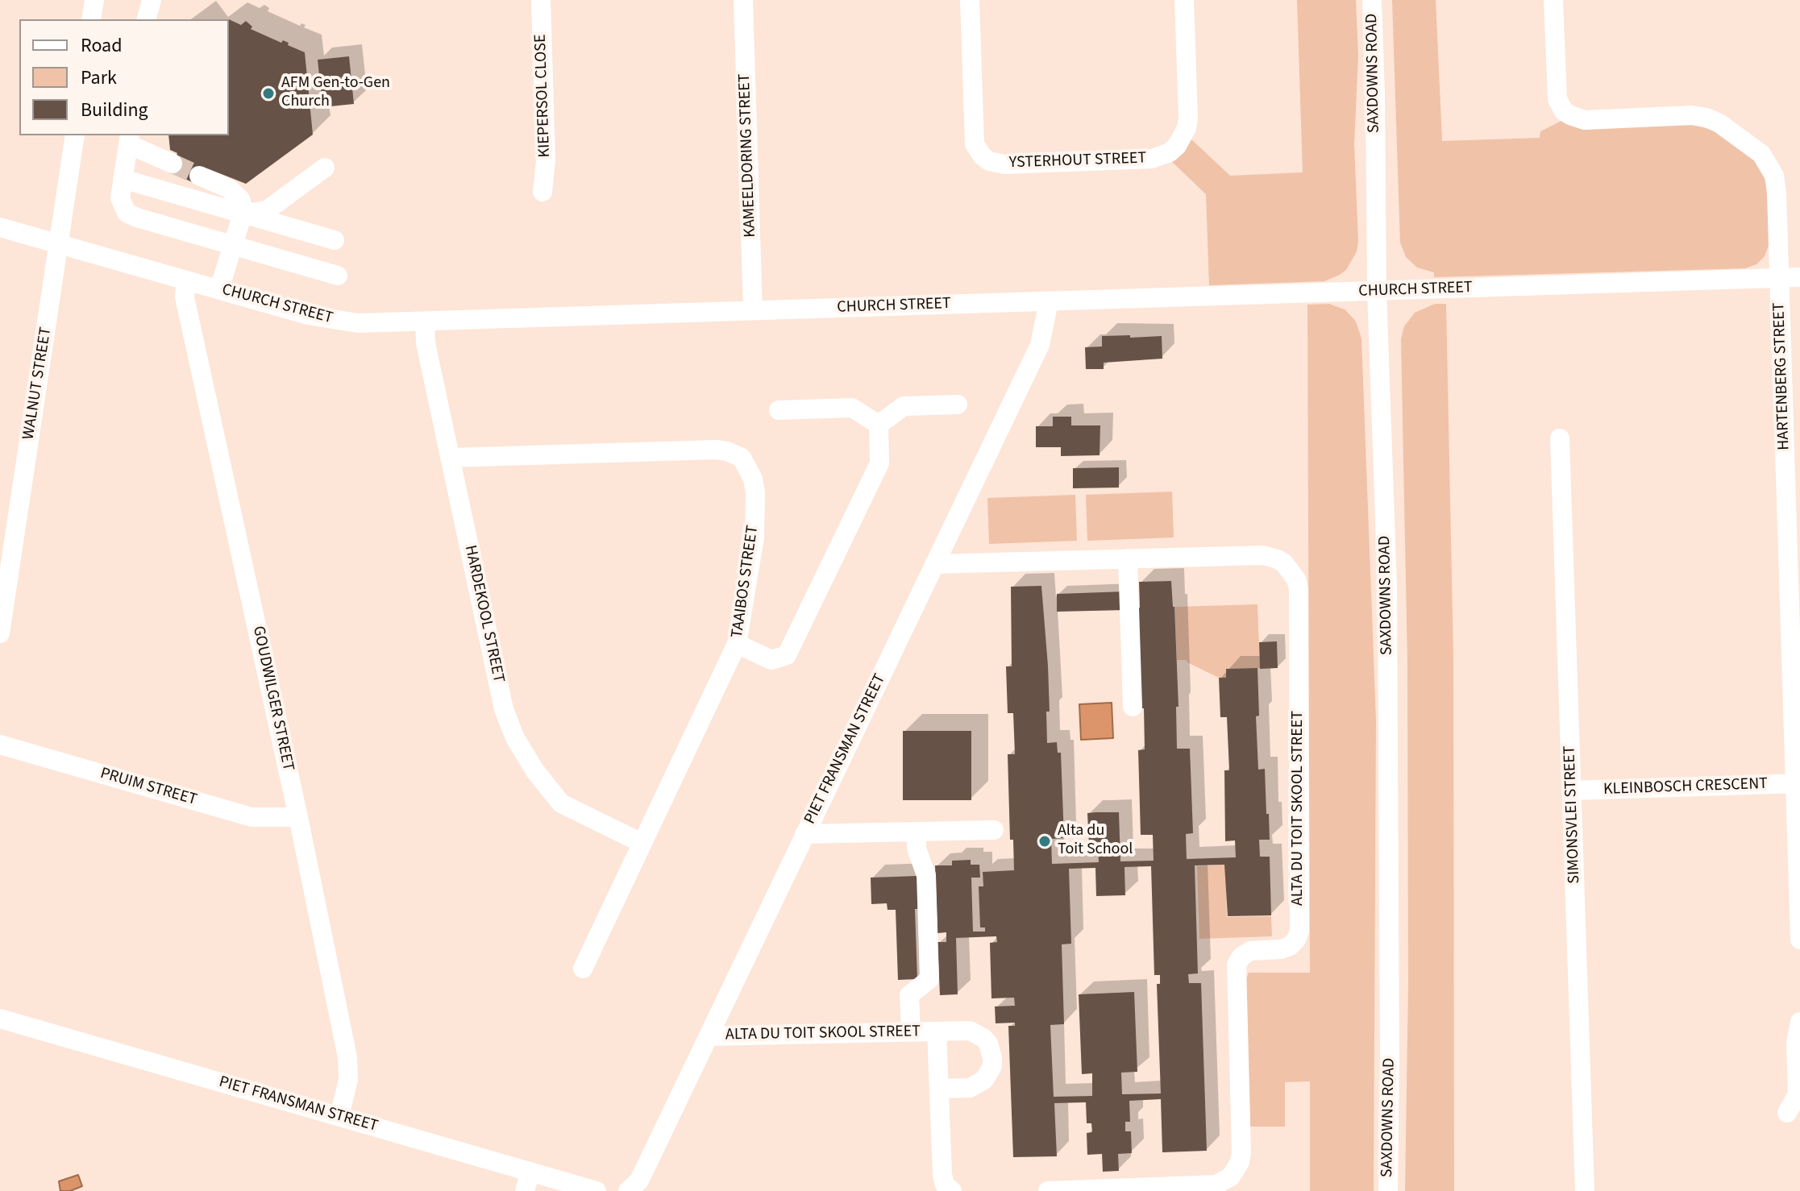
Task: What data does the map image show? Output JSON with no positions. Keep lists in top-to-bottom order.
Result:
{
  "streets": {
    "street": [
      "SAXDOWNS ROAD",
      "KIEPERSOL CLOSE",
      "KAMEELDORING STREET",
      "YSTERHOUT STREET",
      "CHURCH STREET",
      "HARTENBERG STREET",
      "WALNUT STREET",
      "TAAIBOS STREET",
      "HARDEKOOL STREET",
      "GOUDWILGER STREET",
      "PIET FRANSMAN STREET",
      "PRUIM STREET",
      "KLEINBOSCH CRESCENT",
      "ALTA DU TOIT SKOOL STREET",
      "SIMONSVLEI STREET"
    ]
  },
  "crossings": [
    ["SAXDOWNS ROAD", "CHURCH STREET"],
    ["KAMEELDORING STREET", "CHURCH STREET"],
    ["CHURCH STREET", "HARTENBERG STREET"],
    ["CHURCH STREET", "WALNUT STREET"],
    ["CHURCH STREET", "HARDEKOOL STREET"],
    ["CHURCH STREET", "GOUDWILGER STREET"],
    ["CHURCH STREET", "PIET FRANSMAN STREET"],
    ["HARTENBERG STREET", "KLEINBOSCH CRESCENT"],
    ["TAAIBOS STREET", "HARDEKOOL STREET"],
    ["GOUDWILGER STREET", "PIET FRANSMAN STREET"],
    ["GOUDWILGER STREET", "PRUIM STREET"],
    ["PIET FRANSMAN STREET", "ALTA DU TOIT SKOOL STREET"],
    ["KLEINBOSCH CRESCENT", "SIMONSVLEI STREET"]
  ],
  "places": ["AFM Gen-to-Gen Church", "Alta du Toit School"],
  "legend": ["Road", "Park", "Building"]
}
